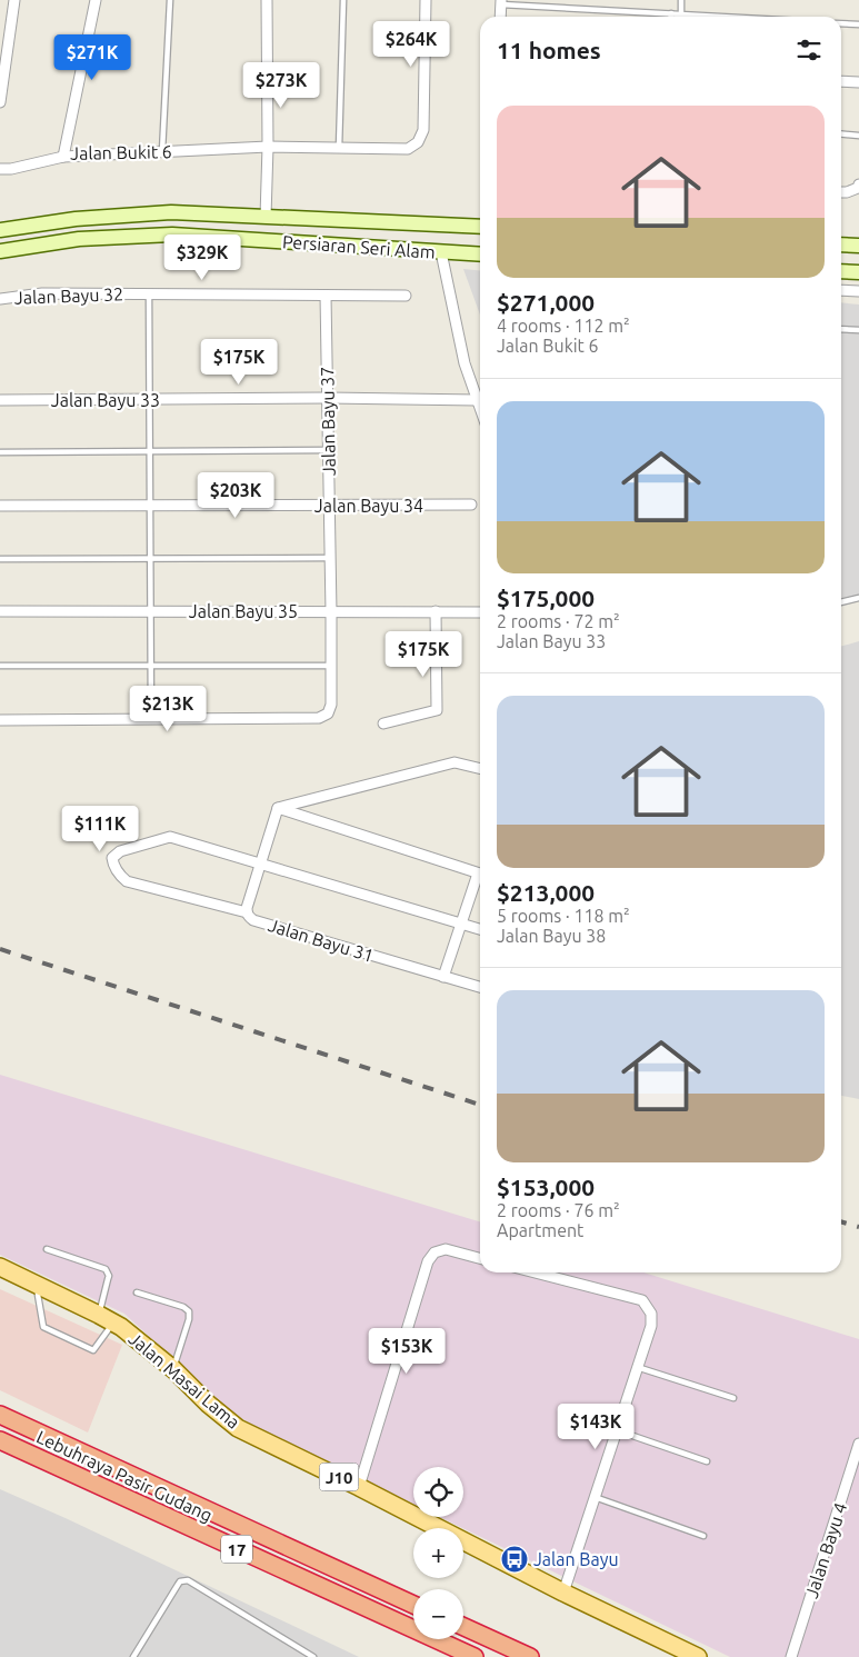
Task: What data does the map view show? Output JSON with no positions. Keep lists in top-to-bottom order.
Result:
{
  "streets": {
    "highway": ["Lebuhraya Pasir Gudang", "17"],
    "main road": ["Persiaran Seri Alam", "Jalan Masai Lama", "J10"],
    "street": [
      "Jalan Bukit 6",
      "Jalan Bayu 32",
      "Jalan Bayu 33",
      "Jalan Bayu 37",
      "Jalan Bayu 34",
      "Jalan Bayu 35",
      "Jalan Bayu 31",
      "Jalan Bayu 4"
    ]
  },
  "crossings": [
    ["Jalan Bayu 32", "Jalan Bayu 37"],
    ["Jalan Bayu 33", "Jalan Bayu 37"],
    ["Jalan Bayu 37", "Jalan Bayu 34"],
    ["Jalan Bayu 37", "Jalan Bayu 35"]
  ],
  "places": {
    "bus stop": ["Jalan Bayu"]
  },
  "page": {
    "heading": "11 homes",
    "price": [
      "$264K",
      "$271K",
      "$273K",
      "$329K",
      "$175K",
      "$203K",
      "$175K",
      "$213K",
      "$111K",
      "$153K",
      "$143K"
    ],
    "list": [
      {
        "name": "$271,000",
        "note": "4 rooms · 112 m² · Jalan Bukit 6"
      },
      {
        "name": "$175,000",
        "note": "2 rooms · 72 m² · Jalan Bayu 33"
      },
      {
        "name": "$213,000",
        "note": "5 rooms · 118 m² · Jalan Bayu 38"
      },
      {
        "name": "$153,000",
        "note": "2 rooms · 76 m² · Apartment"
      }
    ],
    "map_buttons": ["+", "−"]
  }
}
